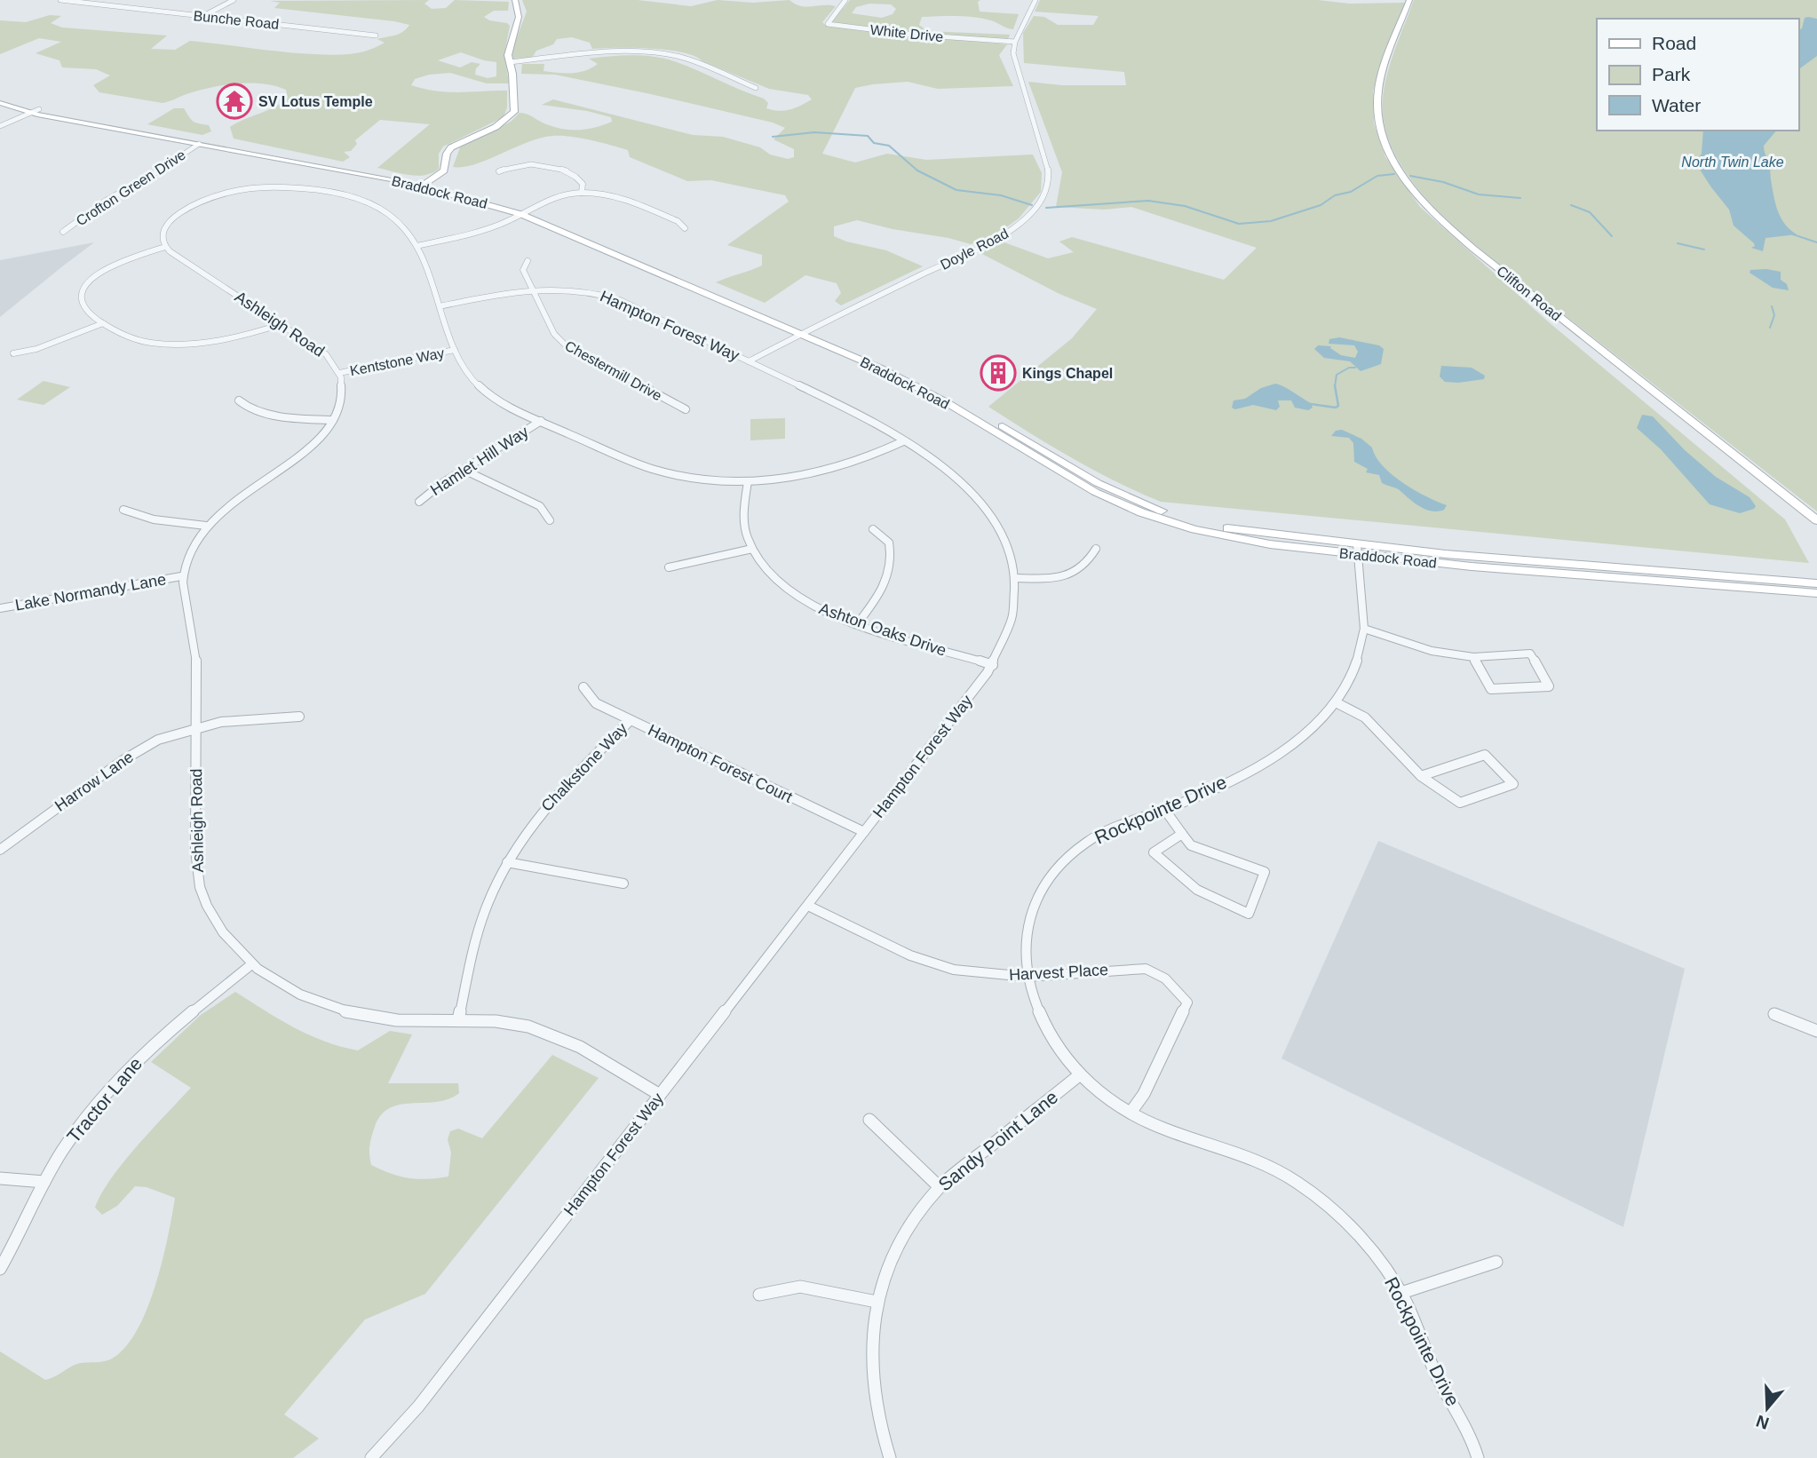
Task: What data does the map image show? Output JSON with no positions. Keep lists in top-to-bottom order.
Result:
{
  "streets": {
    "main road": ["Braddock Road", "Clifton Road"],
    "street": [
      "Bunche Road",
      "White Drive",
      "Crofton Green Drive",
      "Doyle Road",
      "Ashleigh Road",
      "Hampton Forest Way",
      "Kentstone Way",
      "Chestermill Drive",
      "Hamlet Hill Way",
      "Lake Normandy Lane",
      "Ashton Oaks Drive",
      "Hampton Forest Court",
      "Chalkstone Way",
      "Harrow Lane",
      "Rockpointe Drive",
      "Harvest Place",
      "Tractor Lane",
      "Sandy Point Lane"
    ]
  },
  "crossings": [
    ["White Drive", "Doyle Road"],
    ["Crofton Green Drive", "Braddock Road"],
    ["Braddock Road", "Doyle Road"],
    ["Braddock Road", "Rockpointe Drive"],
    ["Doyle Road", "Hampton Forest Way"],
    ["Ashleigh Road", "Hampton Forest Way"],
    ["Ashleigh Road", "Kentstone Way"],
    ["Ashleigh Road", "Lake Normandy Lane"],
    ["Ashleigh Road", "Chalkstone Way"],
    ["Ashleigh Road", "Harrow Lane"],
    ["Ashleigh Road", "Tractor Lane"],
    ["Hampton Forest Way", "Chestermill Drive"],
    ["Hampton Forest Way", "Ashton Oaks Drive"],
    ["Hampton Forest Way", "Hampton Forest Court"],
    ["Hampton Forest Way", "Harvest Place"],
    ["Hampton Forest Court", "Chalkstone Way"],
    ["Rockpointe Drive", "Harvest Place"],
    ["Rockpointe Drive", "Sandy Point Lane"]
  ],
  "water": ["North Twin Lake"],
  "places": {
    "temple": ["SV Lotus Temple"],
    "building": ["Kings Chapel"]
  },
  "legend": ["Road", "Park", "Water"],
  "north": "bottom"
}
